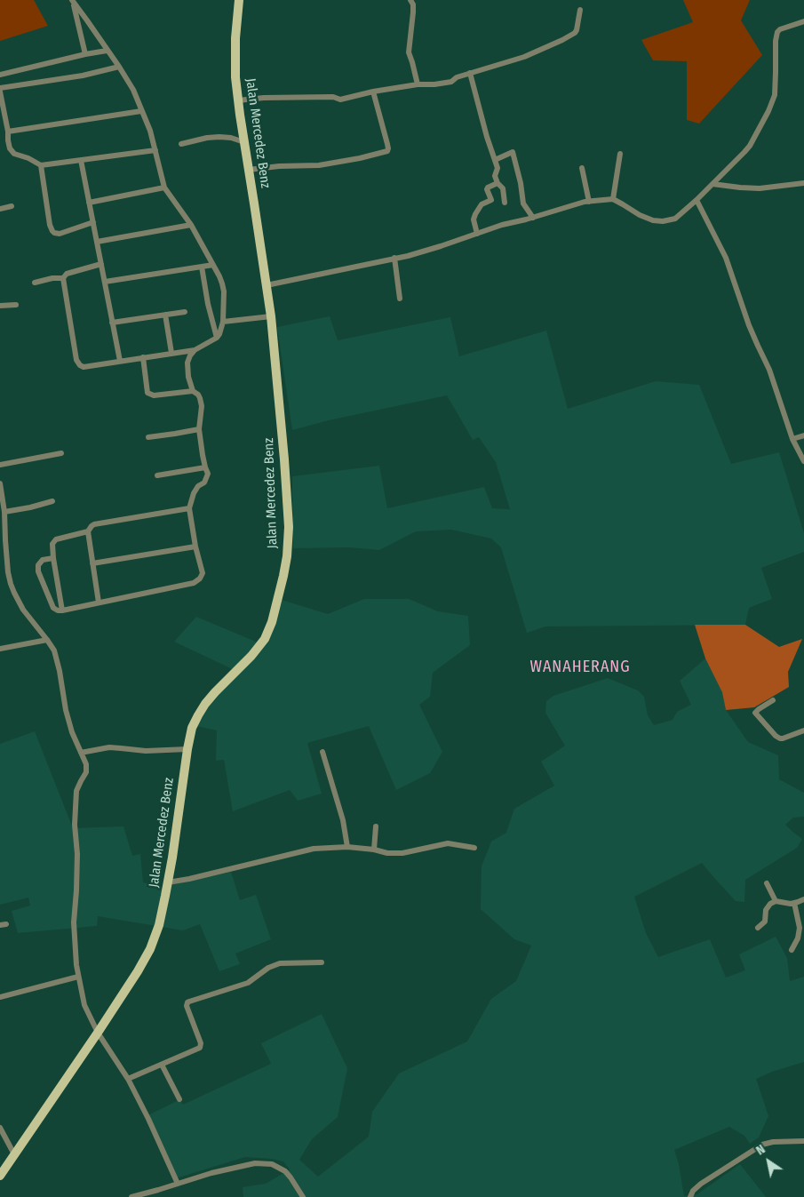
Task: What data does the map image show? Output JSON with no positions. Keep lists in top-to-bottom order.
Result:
{
  "streets": {
    "main road": ["Jalan Mercedez Benz"]
  },
  "districts": ["WANAHERANG"],
  "north": "top left"
}
